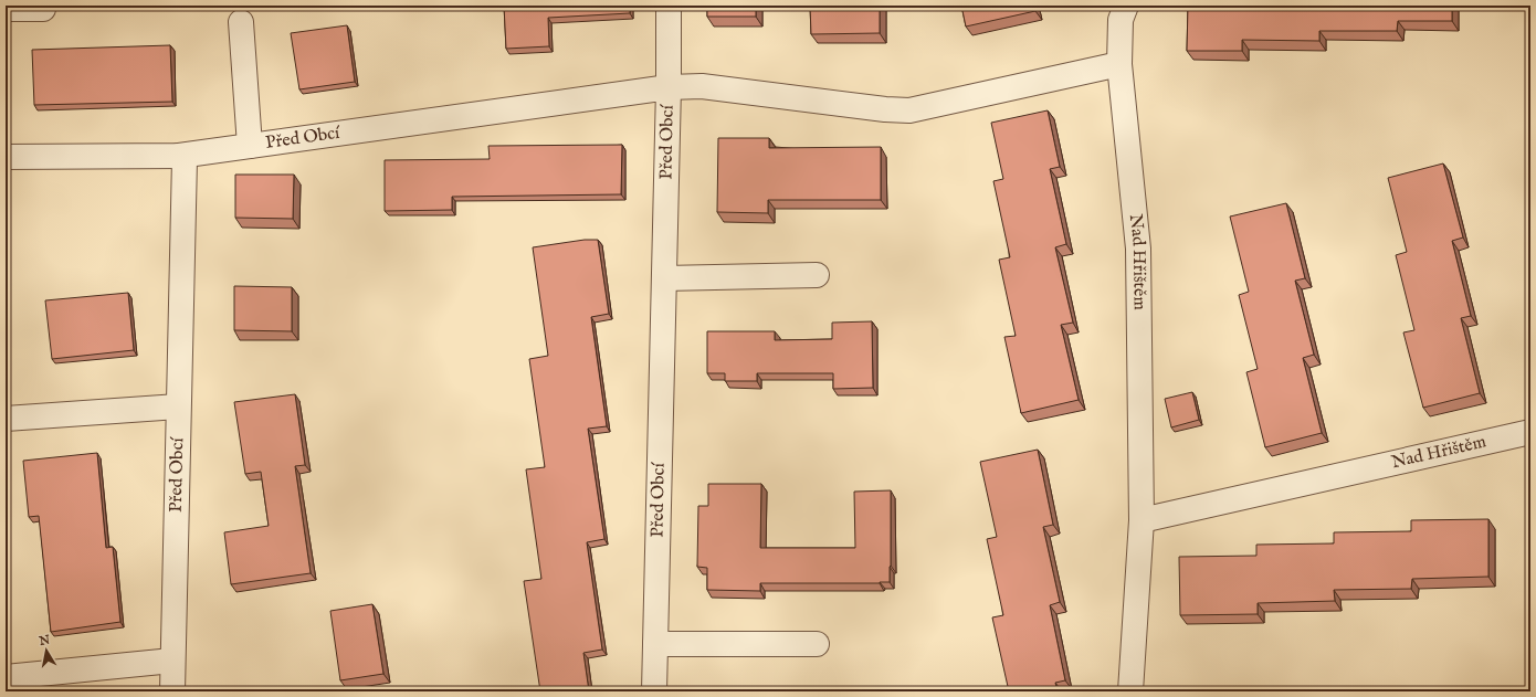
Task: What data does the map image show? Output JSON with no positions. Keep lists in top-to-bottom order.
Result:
{
  "streets": {
    "street": ["Před Obcí", "Nad Hřištěm"]
  },
  "north": "top"
}
